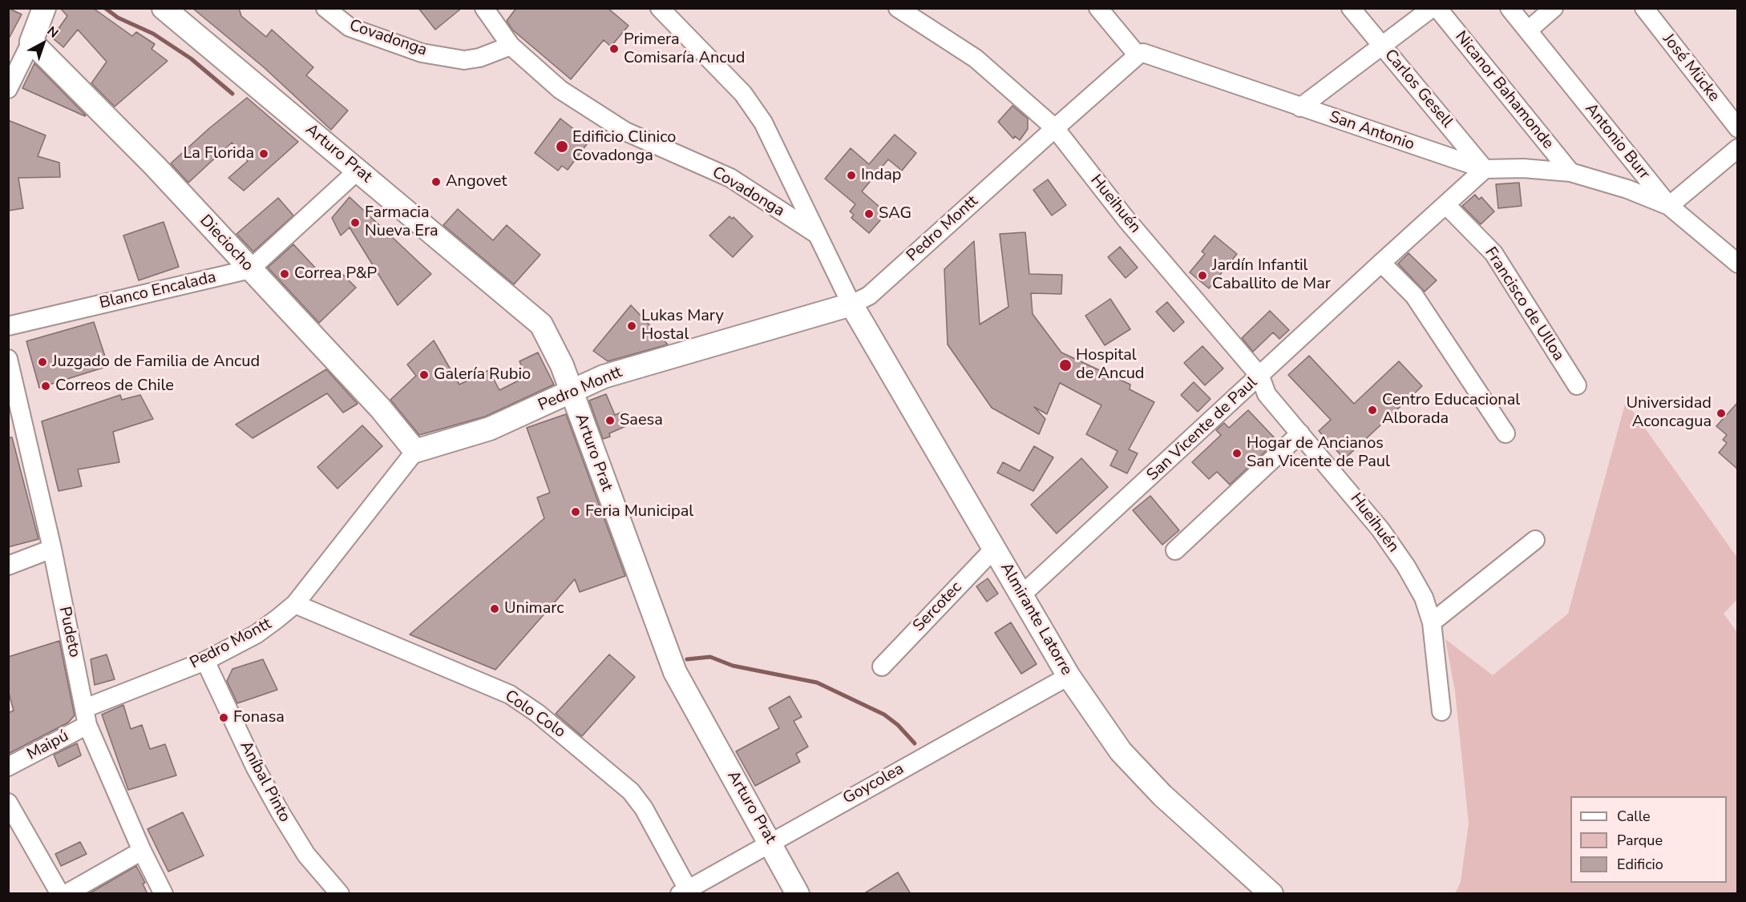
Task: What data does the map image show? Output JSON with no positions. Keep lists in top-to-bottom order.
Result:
{
  "streets": {
    "main road": [
      "Arturo Prat",
      "Pedro Montt",
      "Dieciocho",
      "Almirante Latorre"
    ],
    "street": [
      "Covadonga",
      "José Mücke",
      "Carlos Gesell",
      "Nicanor Bahamonde",
      "San Antonio",
      "Antonio Burr",
      "Hueihuén",
      "Blanco Encalada",
      "Francisco de Ulloa",
      "San Vicente de Paul",
      "Sercotec",
      "Pudeto",
      "Colo Colo",
      "Maipú",
      "Aníbal Pinto",
      "Goycolea"
    ]
  },
  "crossings": [
    ["Carlos Gesell", "San Antonio"],
    ["Carlos Gesell", "San Vicente de Paul"],
    ["Nicanor Bahamonde", "San Antonio"],
    ["San Antonio", "Antonio Burr"],
    ["San Antonio", "Pedro Montt"],
    ["San Antonio", "San Vicente de Paul"],
    ["Arturo Prat", "Pedro Montt"],
    ["Arturo Prat", "Blanco Encalada"],
    ["Arturo Prat", "Goycolea"],
    ["Hueihuén", "Pedro Montt"],
    ["Hueihuén", "San Vicente de Paul"],
    ["Pedro Montt", "Dieciocho"],
    ["Pedro Montt", "Almirante Latorre"],
    ["Pedro Montt", "Pudeto"],
    ["Pedro Montt", "Colo Colo"],
    ["Pedro Montt", "Maipú"],
    ["Pedro Montt", "Aníbal Pinto"],
    ["Dieciocho", "Blanco Encalada"],
    ["Francisco de Ulloa", "San Vicente de Paul"],
    ["San Vicente de Paul", "Almirante Latorre"],
    ["Sercotec", "Almirante Latorre"],
    ["Almirante Latorre", "Goycolea"],
    ["Pudeto", "Maipú"],
    ["Colo Colo", "Goycolea"]
  ],
  "places": [
    "Primera Comisaría Ancud",
    "Edificio Clinico Covadonga",
    "La Florida",
    "Indap",
    "Angovet",
    "SAG",
    "Farmacia Nueva Era",
    "Correa P&P",
    "Jardín Infantil Caballito de Mar",
    "Lukas Mary Hostal",
    "Juzgado de Familia de Ancud",
    "Hospital de Ancud",
    "Galería Rubio",
    "Correos de Chile",
    "Centro Educacional Alborada",
    "Universidad Aconcagua",
    "Saesa",
    "Hogar de Ancianos San Vicente de Paul",
    "Feria Municipal",
    "Unimarc",
    "Fonasa"
  ],
  "legend": ["Calle", "Parque", "Edificio"],
  "north": "top right"
}
